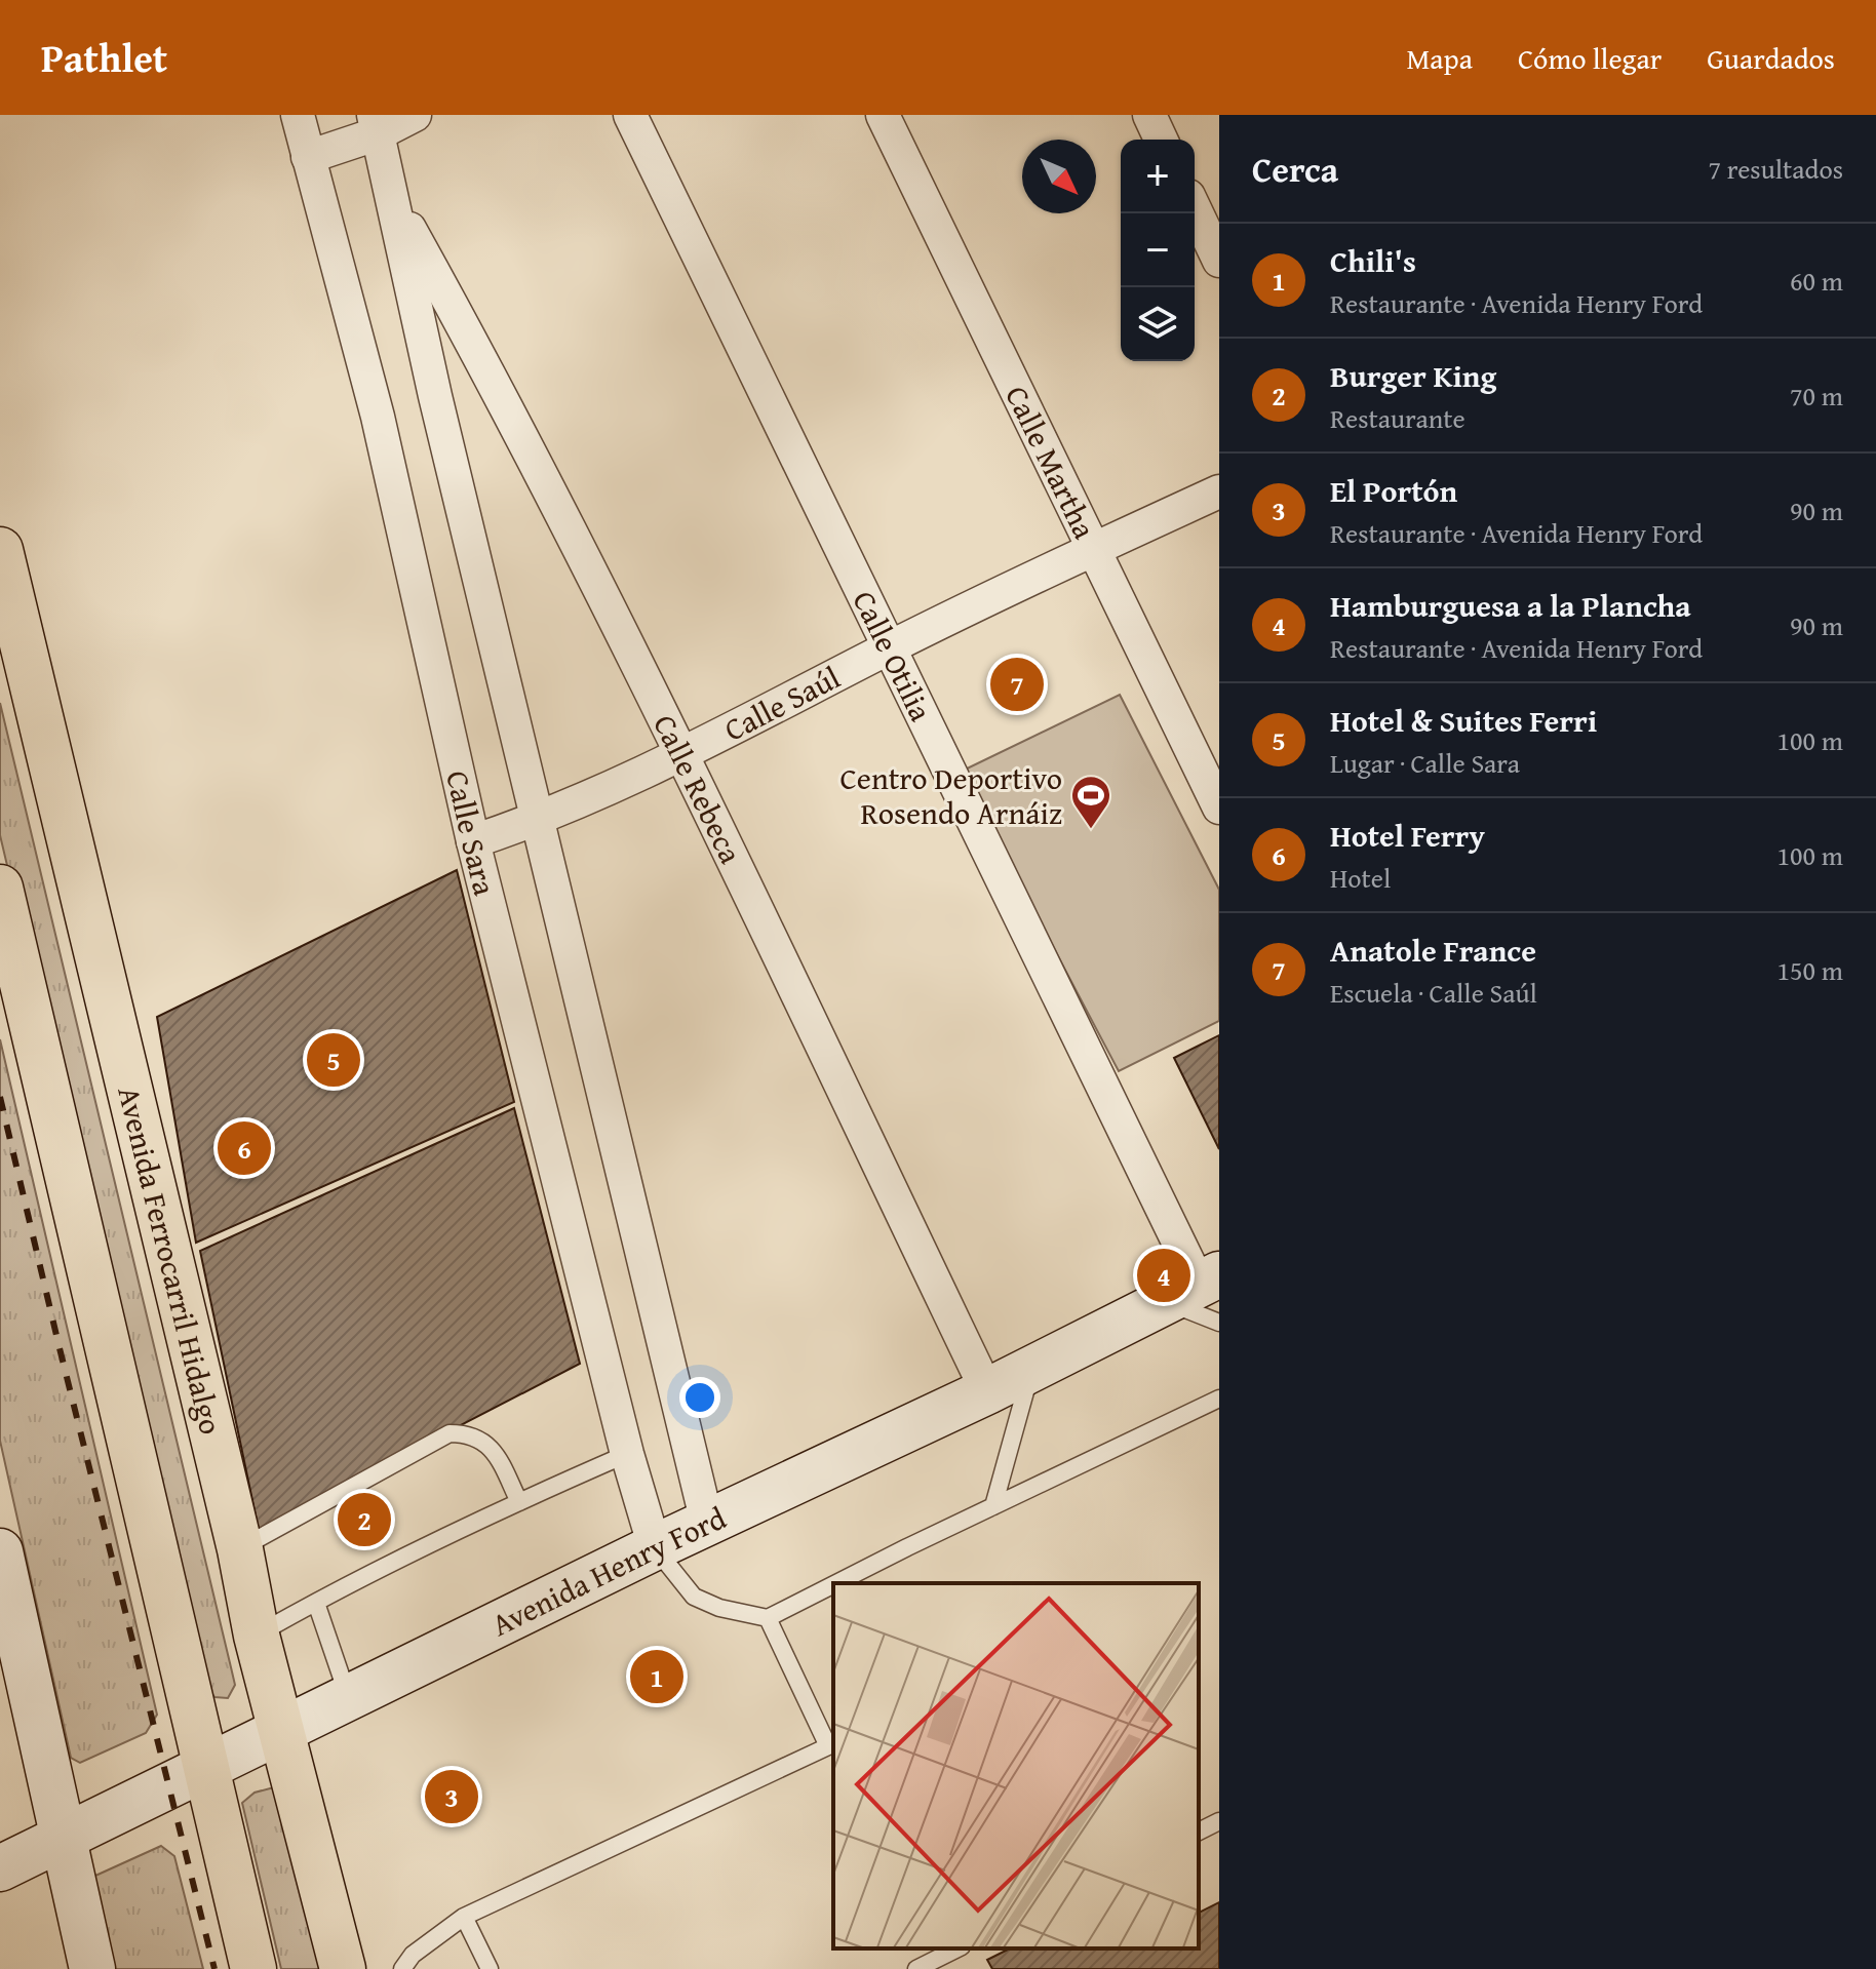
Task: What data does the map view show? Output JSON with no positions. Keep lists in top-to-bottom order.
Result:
{
  "streets": {
    "main road": ["Avenida Ferrocarril Hidalgo"],
    "street": [
      "Calle Martha",
      "Calle Otilia",
      "Calle Saúl",
      "Calle Rebeca",
      "Calle Sara",
      "Avenida Henry Ford"
    ]
  },
  "crossings": [
    ["Calle Martha", "Calle Saúl"],
    ["Calle Otilia", "Calle Saúl"],
    ["Calle Otilia", "Avenida Henry Ford"],
    ["Calle Saúl", "Calle Rebeca"],
    ["Calle Saúl", "Calle Sara"],
    ["Calle Rebeca", "Calle Sara"],
    ["Calle Rebeca", "Avenida Henry Ford"],
    ["Calle Sara", "Avenida Henry Ford"],
    ["Avenida Ferrocarril Hidalgo", "Avenida Henry Ford"]
  ],
  "places": {
    "sports": ["Centro Deportivo Rosendo Arnáiz"]
  },
  "north": "bottom right",
  "page": {
    "header": "Pathlet",
    "nav": ["Mapa", "Cómo llegar", "Guardados"],
    "heading": ["Cerca", "7 resultados"],
    "map_buttons": ["+", "−"],
    "list": [
      {
        "mark": "1",
        "name": "Chili's",
        "note": "Restaurante · Avenida Henry Ford",
        "value": "60 m"
      },
      {
        "mark": "2",
        "name": "Burger King",
        "note": "Restaurante",
        "value": "70 m"
      },
      {
        "mark": "3",
        "name": "El Portón",
        "note": "Restaurante · Avenida Henry Ford",
        "value": "90 m"
      },
      {
        "mark": "4",
        "name": "Hamburguesa a la Plancha",
        "note": "Restaurante · Avenida Henry Ford",
        "value": "90 m"
      },
      {
        "mark": "5",
        "name": "Hotel & Suites Ferri",
        "note": "Lugar · Calle Sara",
        "value": "100 m"
      },
      {
        "mark": "6",
        "name": "Hotel Ferry",
        "note": "Hotel",
        "value": "100 m"
      },
      {
        "mark": "7",
        "name": "Anatole France",
        "note": "Escuela · Calle Saúl",
        "value": "150 m"
      }
    ],
    "pins": [
      "7",
      "5",
      "6",
      "4",
      "2",
      "1",
      "3"
    ]
  }
}
